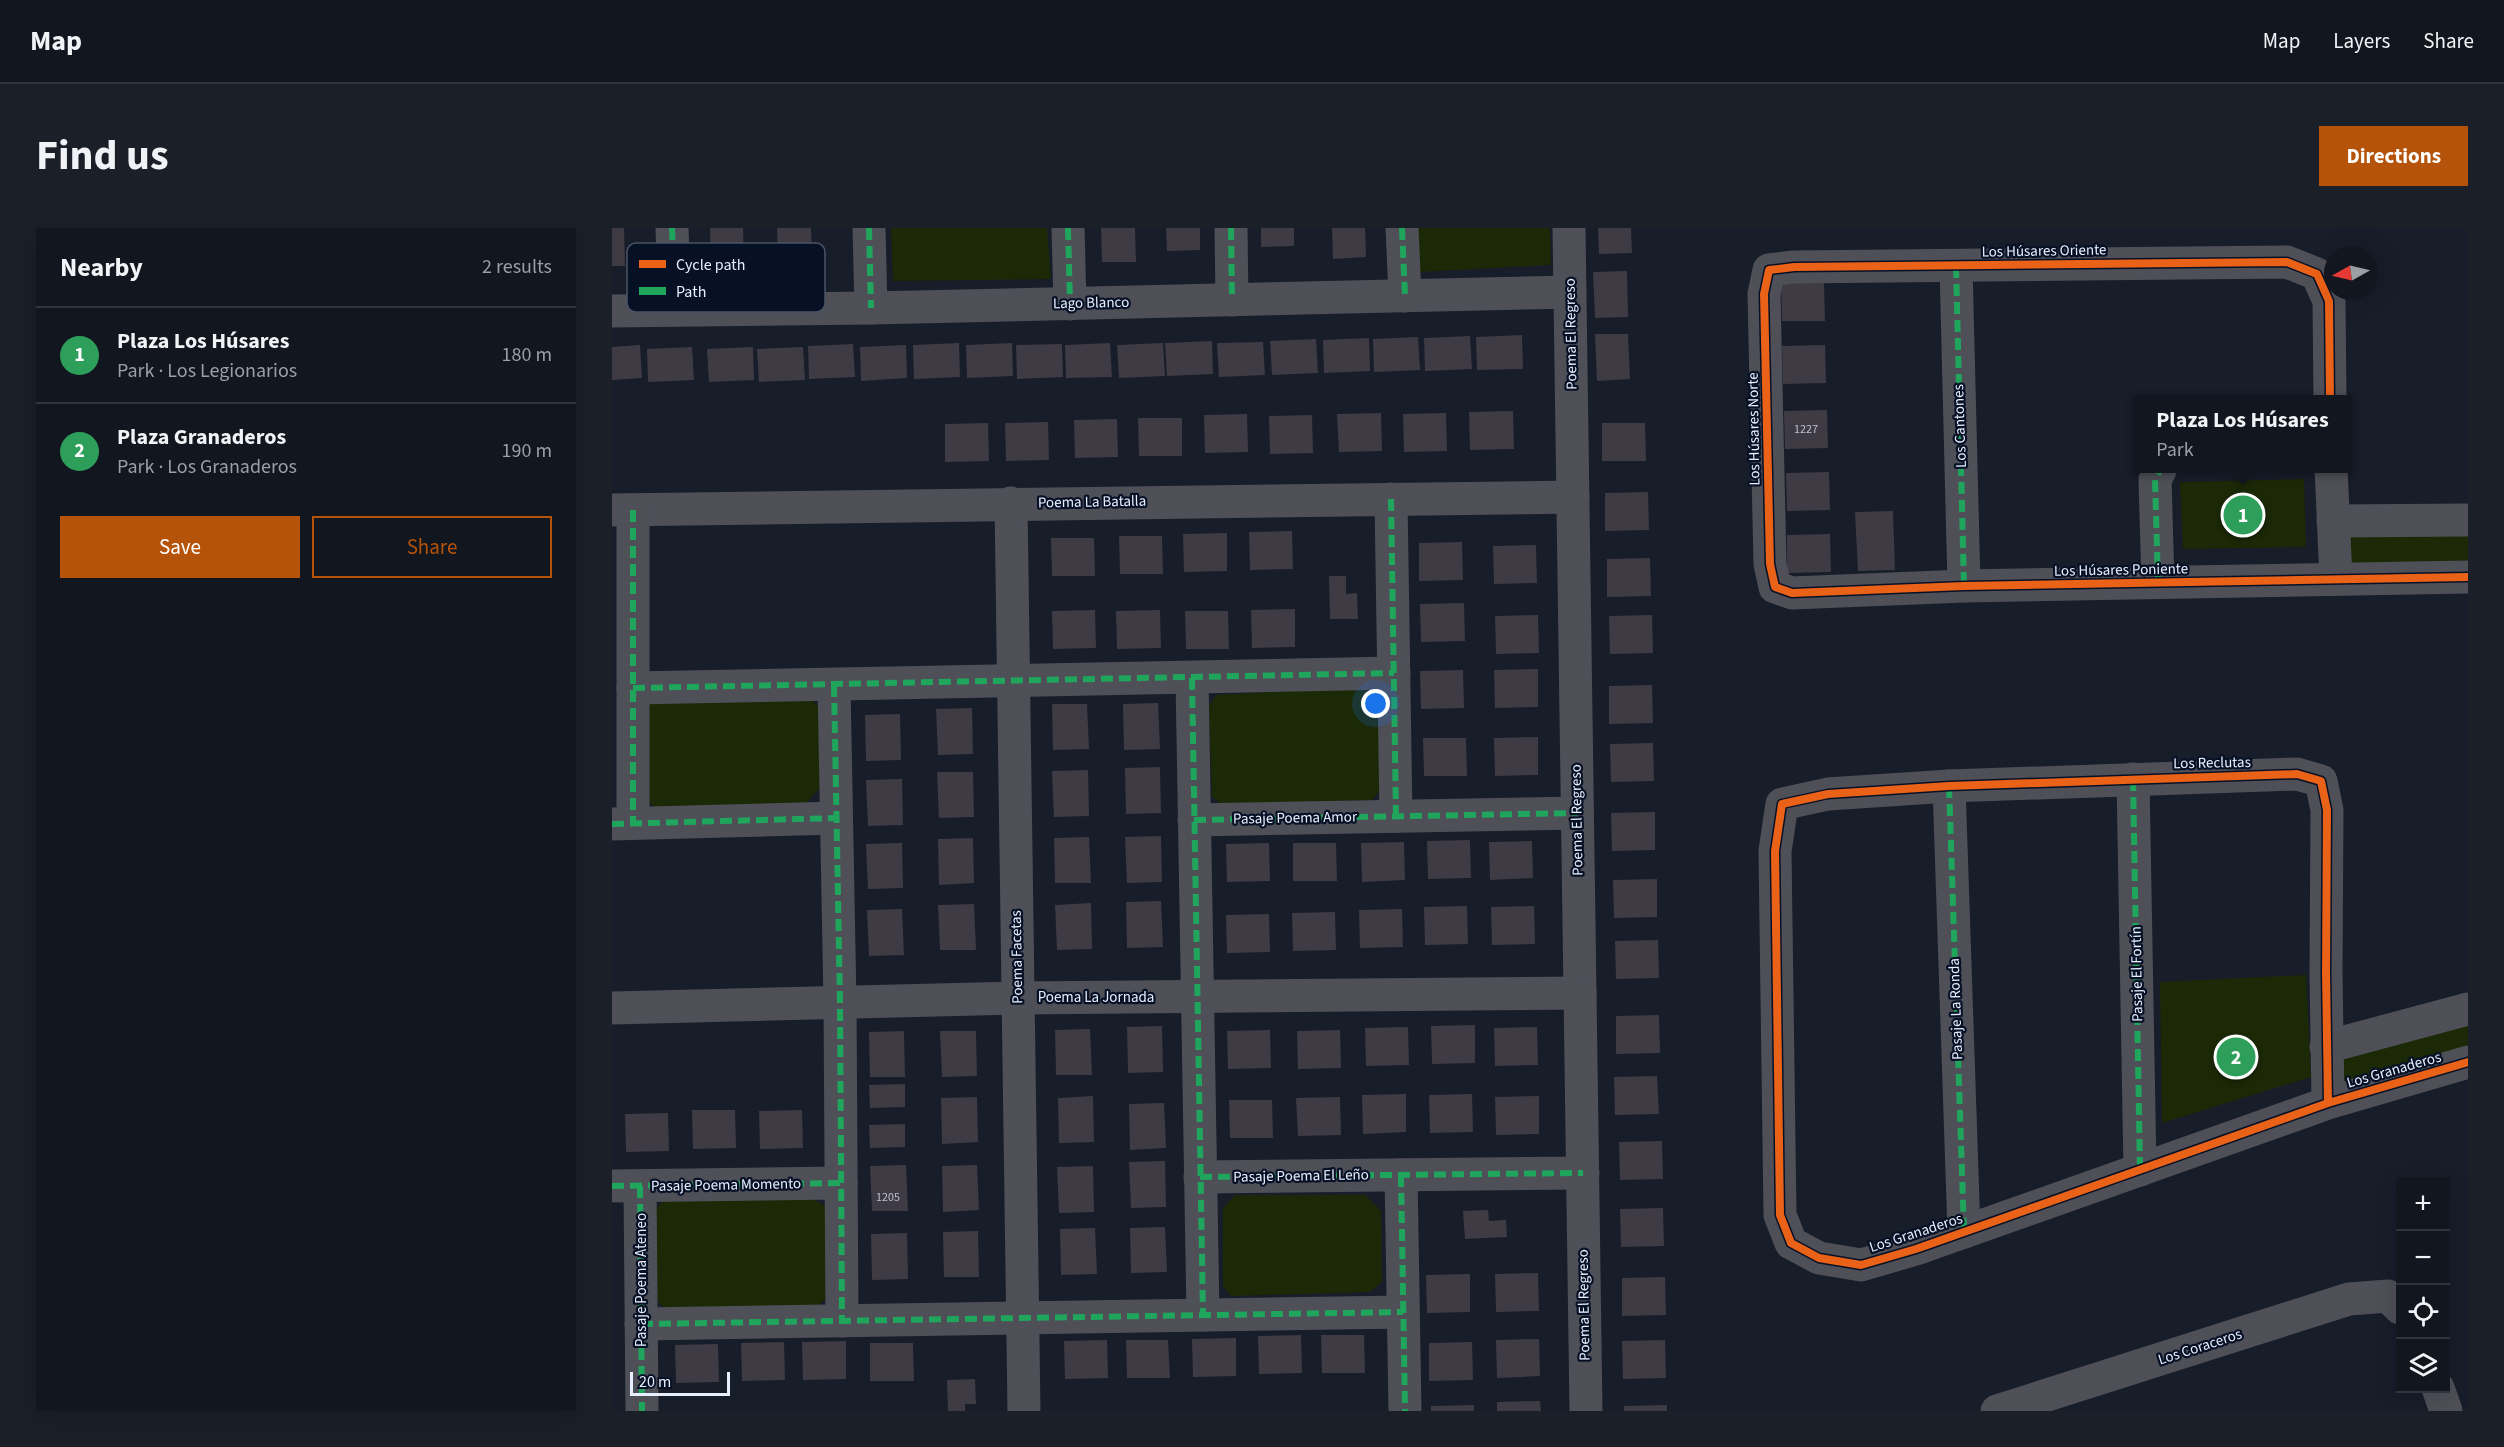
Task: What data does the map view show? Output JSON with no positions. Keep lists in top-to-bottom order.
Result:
{
  "streets": {
    "street": [
      "Los Húsares Oriente",
      "Lago Blanco",
      "Poema El Regreso",
      "Los Cantones",
      "Los Húsares Norte",
      "Poema La Batalla",
      "Los Húsares Poniente",
      "Los Reclutas",
      "Pasaje Poema Amor",
      "Poema Facetas",
      "Pasaje El Fortín",
      "Poema La Jornada",
      "Pasaje La Ronda",
      "Los Granaderos",
      "Pasaje Poema El Leño",
      "Pasaje Poema Momento",
      "Pasaje Poema Ateneo",
      "Los Coraceros"
    ]
  },
  "crossings": [
    ["Los Húsares Oriente", "Los Cantones"],
    ["Los Húsares Oriente", "Los Húsares Norte"],
    ["Lago Blanco", "Poema El Regreso"],
    ["Poema El Regreso", "Poema La Batalla"],
    ["Poema El Regreso", "Pasaje Poema Amor"],
    ["Poema El Regreso", "Poema La Jornada"],
    ["Poema El Regreso", "Pasaje Poema El Leño"],
    ["Los Cantones", "Los Húsares Poniente"],
    ["Los Húsares Norte", "Los Húsares Poniente"],
    ["Poema La Batalla", "Poema Facetas"],
    ["Los Reclutas", "Pasaje El Fortín"],
    ["Los Reclutas", "Pasaje La Ronda"],
    ["Los Reclutas", "Los Granaderos"],
    ["Poema Facetas", "Poema La Jornada"],
    ["Pasaje El Fortín", "Los Granaderos"],
    ["Pasaje La Ronda", "Los Granaderos"],
    ["Pasaje Poema Momento", "Pasaje Poema Ateneo"]
  ],
  "house_numbers": ["1227", "1205"],
  "legend": ["Cycle path", "Path"],
  "scale_bar": "20 m",
  "north": "left",
  "page": {
    "header": "Map",
    "nav": ["Map", "Layers", "Share"],
    "title": "Find us",
    "buttons": [
      "Directions",
      ["Save", "Share"]
    ],
    "heading": ["Nearby", "2 results"],
    "list": [
      {
        "mark": "1",
        "name": "Plaza Los Húsares",
        "note": "Park · Los Legionarios",
        "value": "180 m"
      },
      {
        "mark": "2",
        "name": "Plaza Granaderos",
        "note": "Park · Los Granaderos",
        "value": "190 m"
      }
    ],
    "popup": ["Plaza Los Húsares", "Park"],
    "pins": ["1", "2"],
    "map_buttons": ["+", "−"],
    "scale": "20 m"
  }
}
